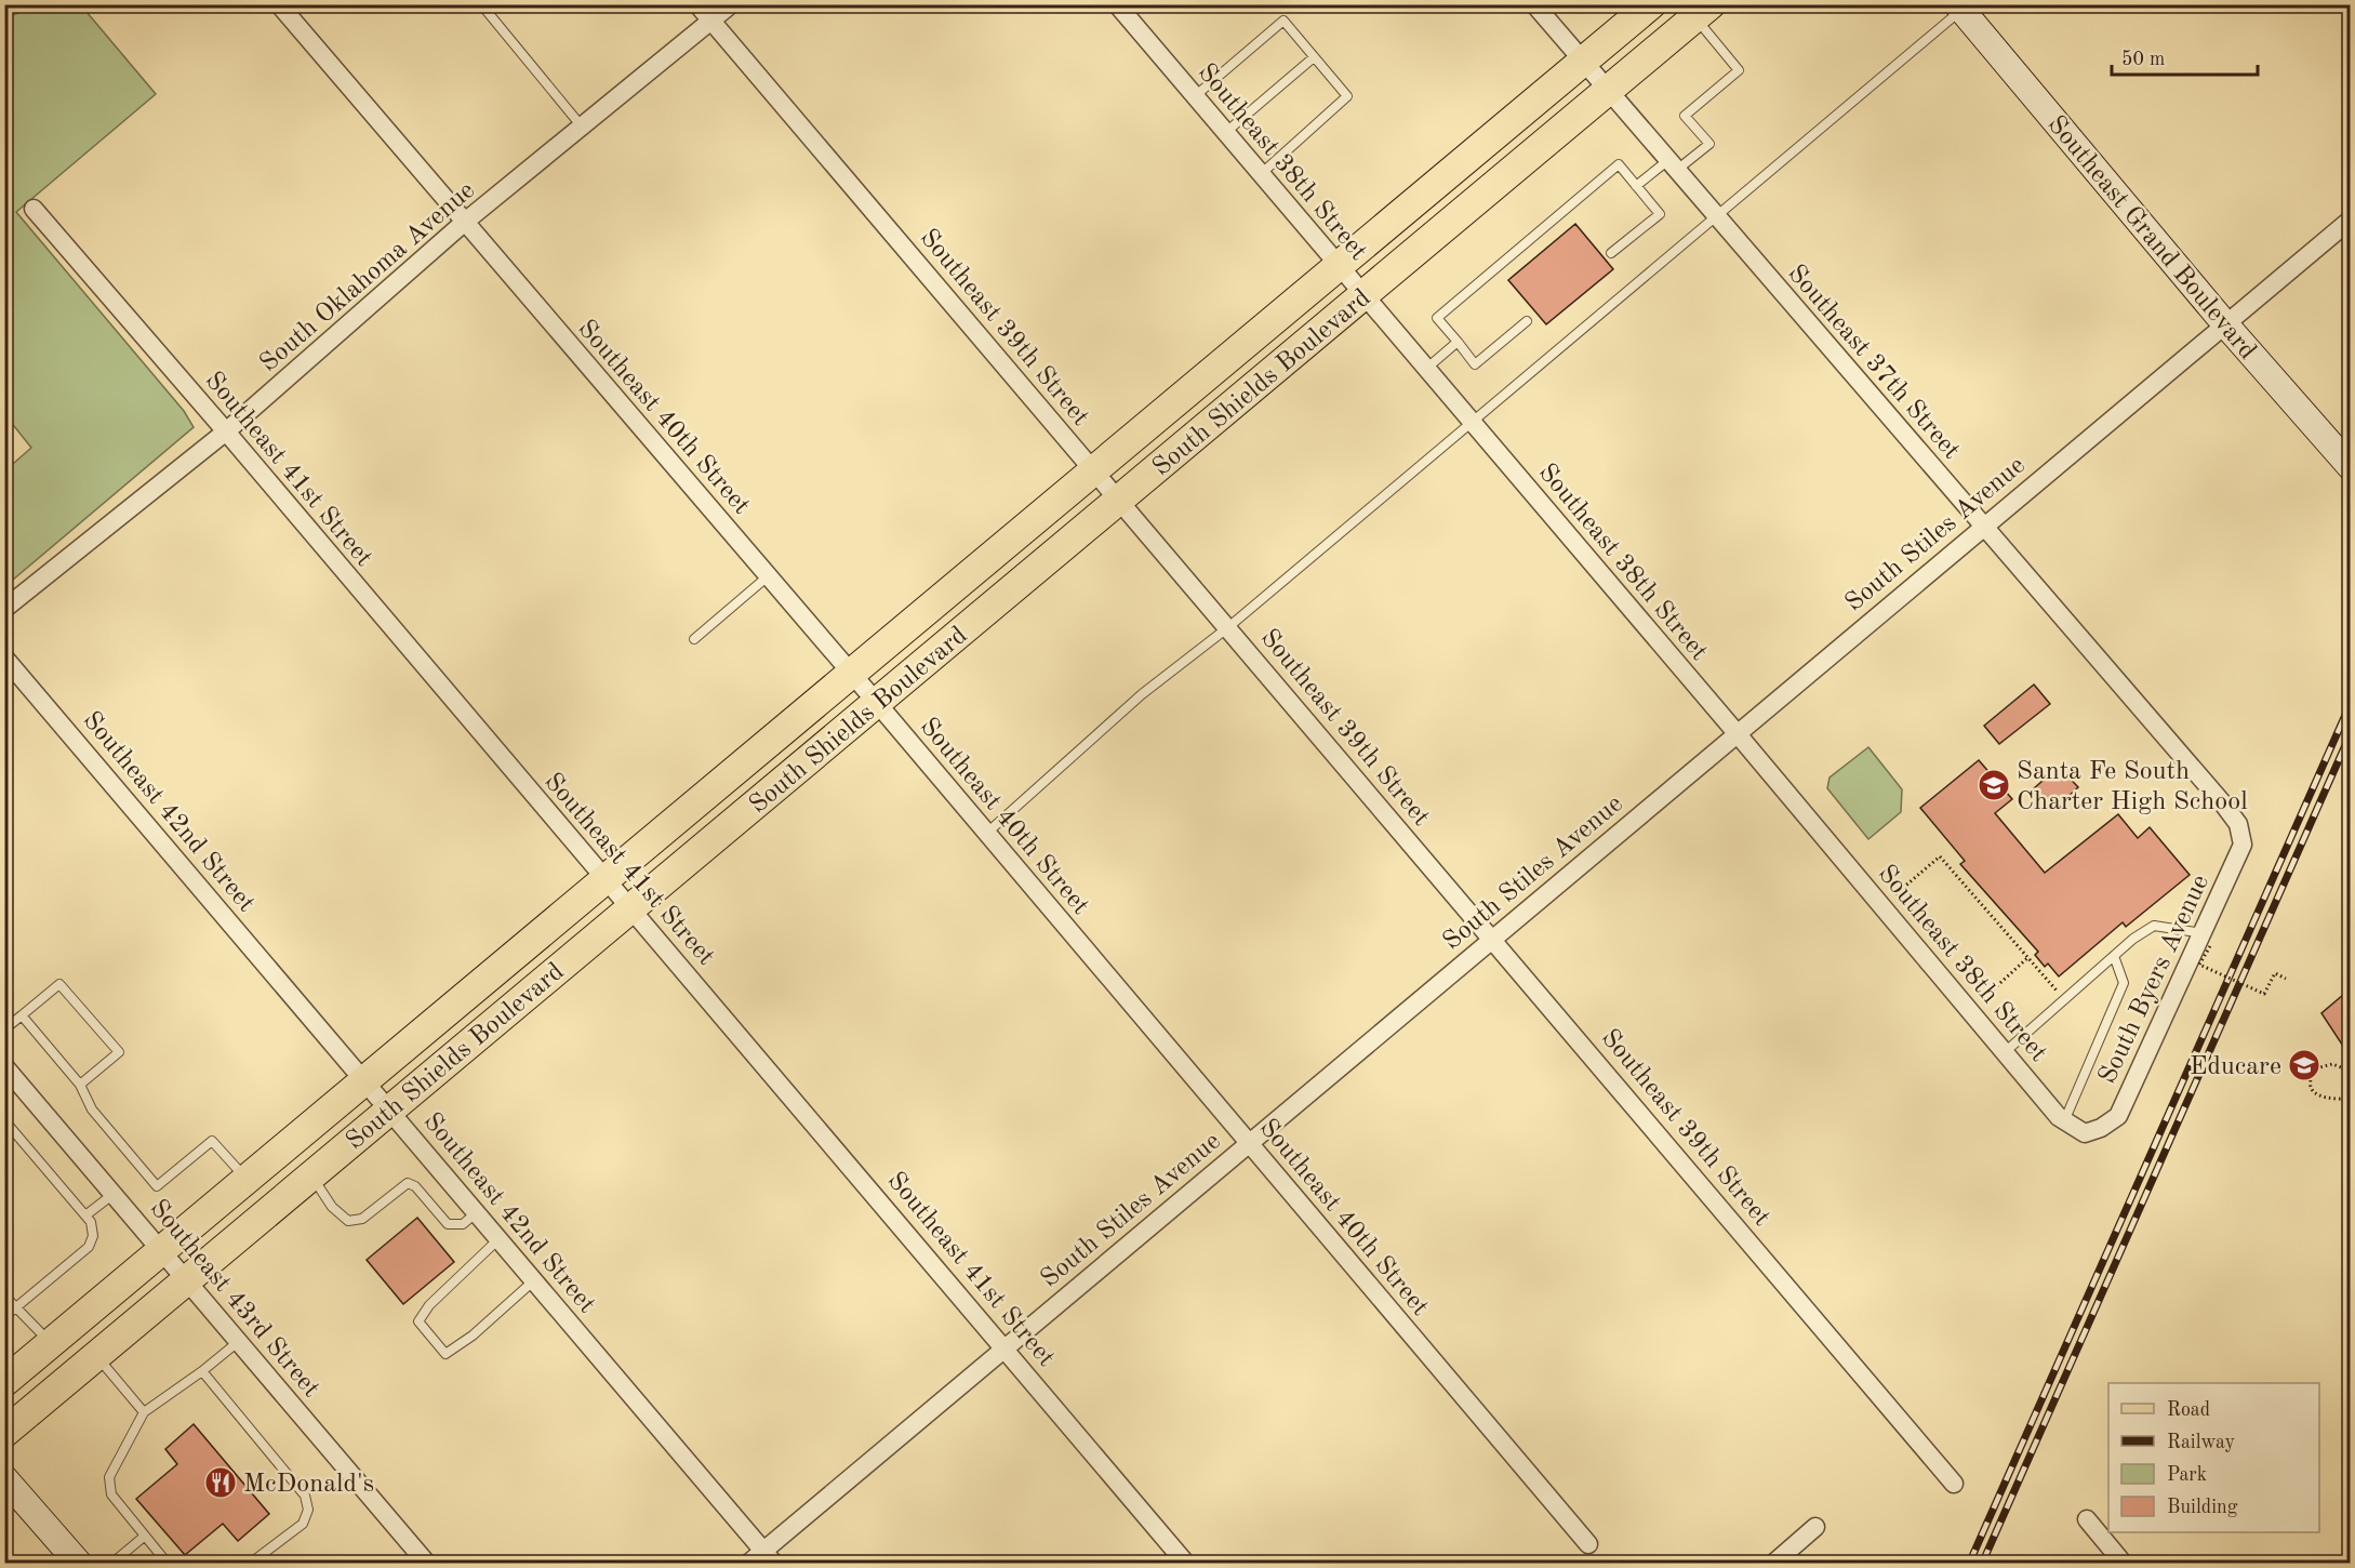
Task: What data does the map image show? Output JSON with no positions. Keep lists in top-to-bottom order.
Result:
{
  "streets": {
    "main road": ["South Shields Boulevard"],
    "street": [
      "Southeast 38th Street",
      "Southeast Grand Boulevard",
      "South Oklahoma Avenue",
      "Southeast 39th Street",
      "Southeast 37th Street",
      "Southeast 40th Street",
      "Southeast 41st Street",
      "South Stiles Avenue",
      "Southeast 42nd Street",
      "South Byers Avenue",
      "Southeast 43rd Street"
    ]
  },
  "crossings": [
    ["Southeast 38th Street", "South Shields Boulevard"],
    ["Southeast 38th Street", "South Stiles Avenue"],
    ["Southeast 38th Street", "South Byers Avenue"],
    ["Southeast Grand Boulevard", "South Stiles Avenue"],
    ["South Oklahoma Avenue", "Southeast 39th Street"],
    ["South Oklahoma Avenue", "Southeast 40th Street"],
    ["South Oklahoma Avenue", "Southeast 41st Street"],
    ["Southeast 39th Street", "South Shields Boulevard"],
    ["Southeast 39th Street", "South Stiles Avenue"],
    ["Southeast 37th Street", "South Shields Boulevard"],
    ["Southeast 37th Street", "South Stiles Avenue"],
    ["Southeast 37th Street", "South Byers Avenue"],
    ["South Shields Boulevard", "Southeast 40th Street"],
    ["South Shields Boulevard", "Southeast 41st Street"],
    ["South Shields Boulevard", "Southeast 42nd Street"],
    ["South Shields Boulevard", "Southeast 43rd Street"],
    ["Southeast 40th Street", "South Stiles Avenue"],
    ["Southeast 41st Street", "South Stiles Avenue"],
    ["South Stiles Avenue", "Southeast 42nd Street"]
  ],
  "places": {
    "school or university": ["Santa Fe South Charter High School", "Educare"],
    "restaurant": ["McDonald's"]
  },
  "legend": [
    "Road",
    "Railway",
    "Park",
    "Building"
  ],
  "scale_bar": "50 m"
}
